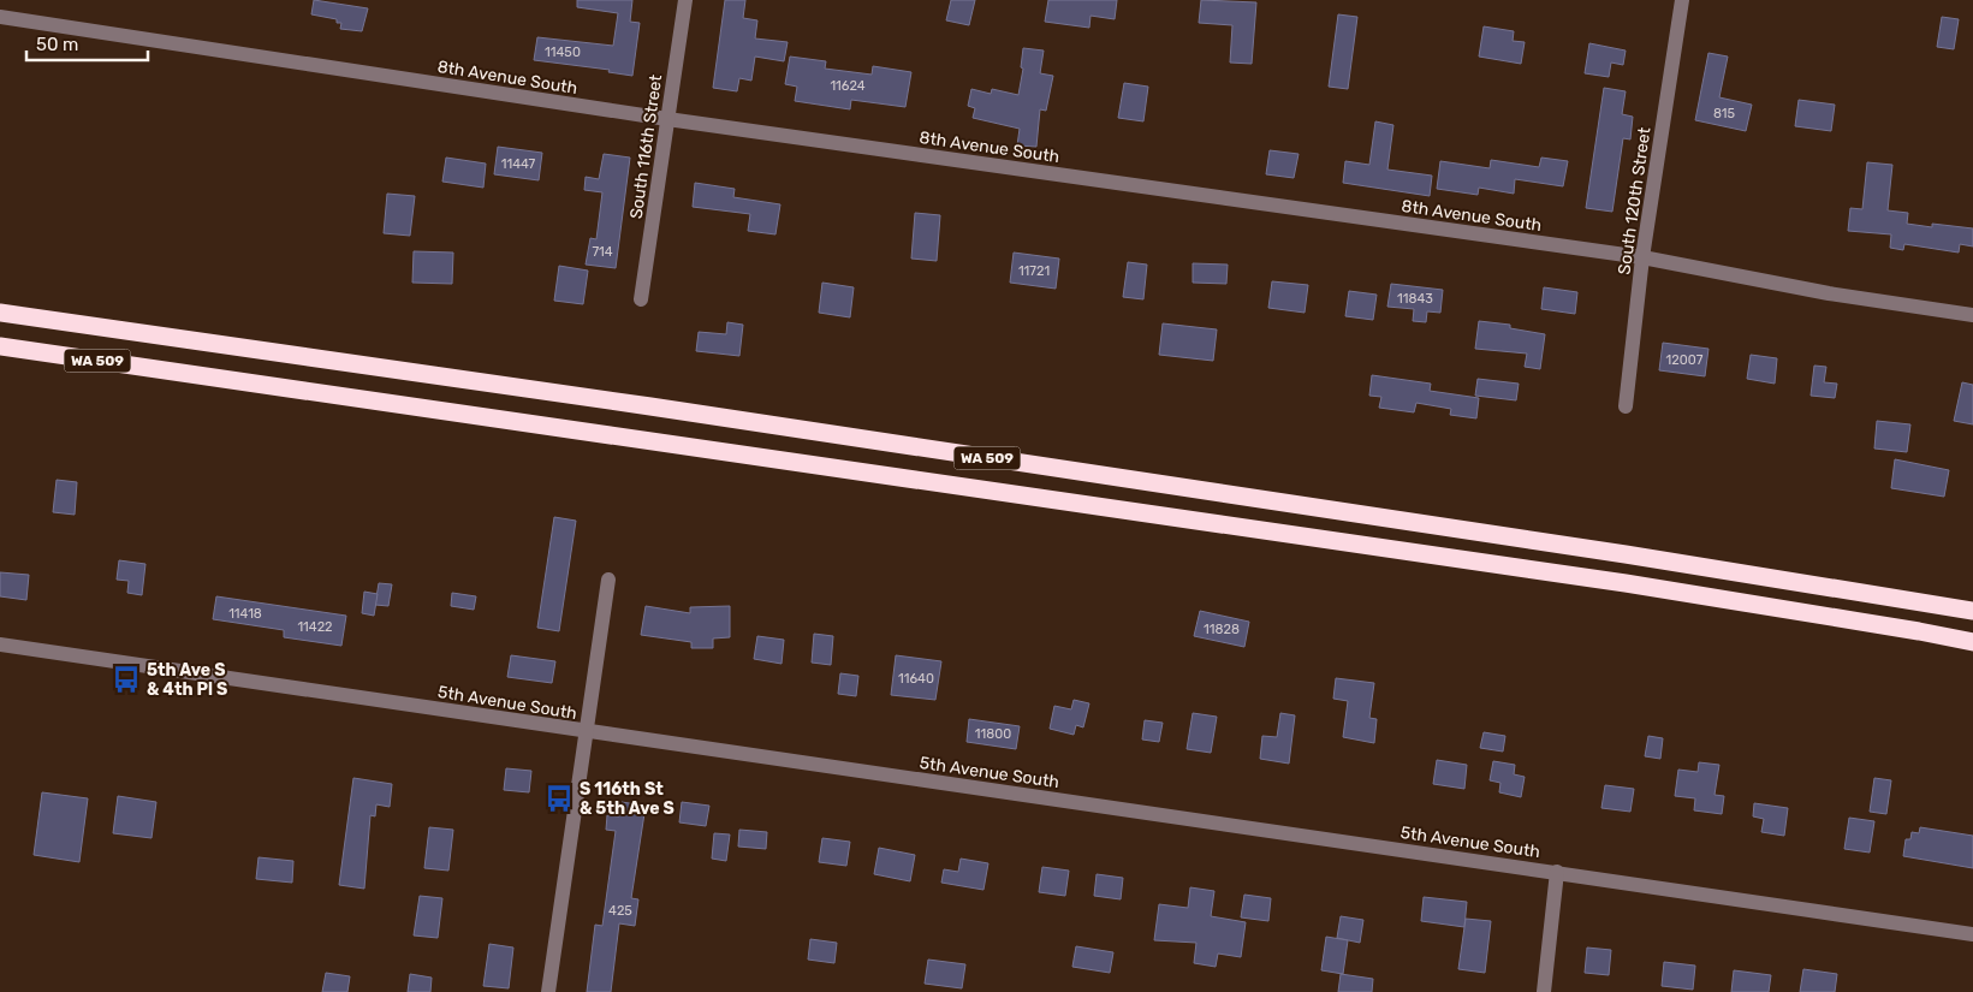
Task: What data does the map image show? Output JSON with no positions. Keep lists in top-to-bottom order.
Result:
{
  "streets": {
    "highway": ["WA 509"],
    "street": [
      "8th Avenue South",
      "South 116th Street",
      "South 120th Street",
      "5th Avenue South"
    ]
  },
  "crossings": [
    ["8th Avenue South", "South 116th Street"],
    ["8th Avenue South", "South 120th Street"]
  ],
  "places": {
    "bus stop": ["5th Ave S & 4th Pl S", "S 116th St & 5th Ave S"]
  },
  "house_numbers": [
    "11450",
    "11624",
    "815",
    "11447",
    "714",
    "11721",
    "11843",
    "12007",
    "11418",
    "11422",
    "11828",
    "11640",
    "11800",
    "425"
  ],
  "scale_bar": "50 m"
}
